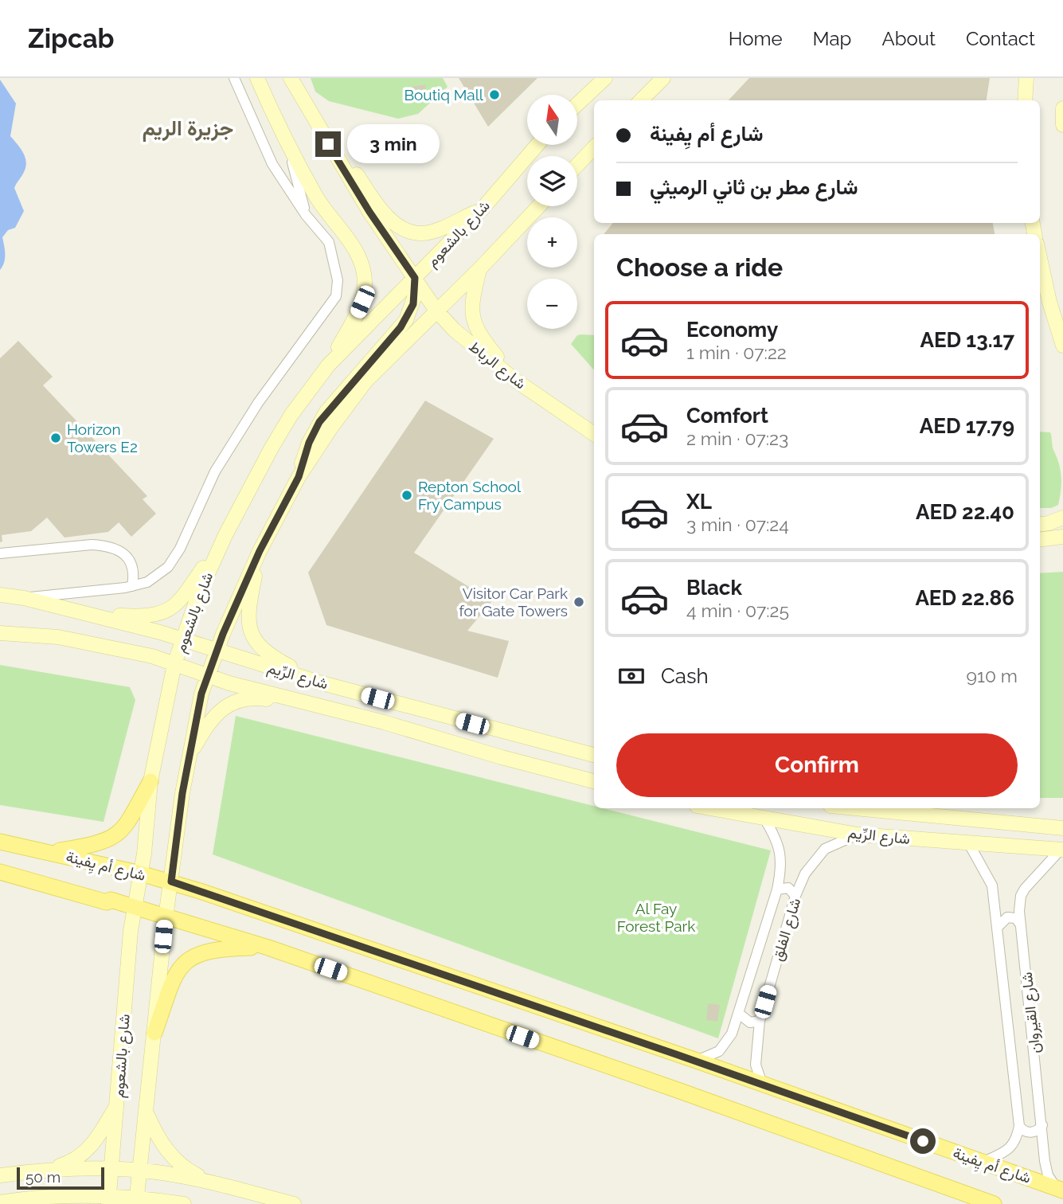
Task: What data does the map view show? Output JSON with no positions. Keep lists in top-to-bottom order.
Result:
{
  "streets": {
    "main road": [
      "شارع بالشعوم",
      "شارع الرباط",
      "شارع الرِّيم",
      "شارع أم يِفينة"
    ],
    "street": ["شارع الفلق", "شارع القيروان"]
  },
  "crossings": [
    ["شارع بالشعوم", "شارع الرباط"],
    ["شارع بالشعوم", "شارع الرِّيم"],
    ["شارع بالشعوم", "شارع أم يِفينة"],
    ["شارع الرِّيم", "شارع الفلق"],
    ["شارع الرِّيم", "شارع القيروان"],
    ["شارع أم يِفينة", "شارع الفلق"],
    ["شارع أم يِفينة", "شارع القيروان"]
  ],
  "districts": ["جزيرة الريم"],
  "parks": ["Al Fay Forest Park"],
  "places": [
    "Boutiq Mall",
    "Horizon Towers E2",
    "Repton School Fry Campus",
    "Visitor Car Park for Gate Towers"
  ],
  "scale_bar": "50 m",
  "north": "top",
  "page": {
    "header": "Zipcab",
    "nav": [
      "Home",
      "Map",
      "About",
      "Contact"
    ],
    "map_buttons": ["+", "−"],
    "banner": ["شارع أم يِفينة", "شارع مطر بن ثاني الرميثي"],
    "bubble": "3 min",
    "heading": "Choose a ride",
    "list": [
      {
        "name": "Economy",
        "note": "1 min · 07:22",
        "value": "AED 13.17"
      },
      {
        "name": "Comfort",
        "note": "2 min · 07:23",
        "value": "AED 17.79"
      },
      {
        "name": "XL",
        "note": "3 min · 07:24",
        "value": "AED 22.40"
      },
      {
        "name": "Black",
        "note": "4 min · 07:25",
        "value": "AED 22.86"
      }
    ],
    "pay": ["Cash", "910 m"],
    "buttons": "Confirm",
    "scale": "50 m"
  }
}
